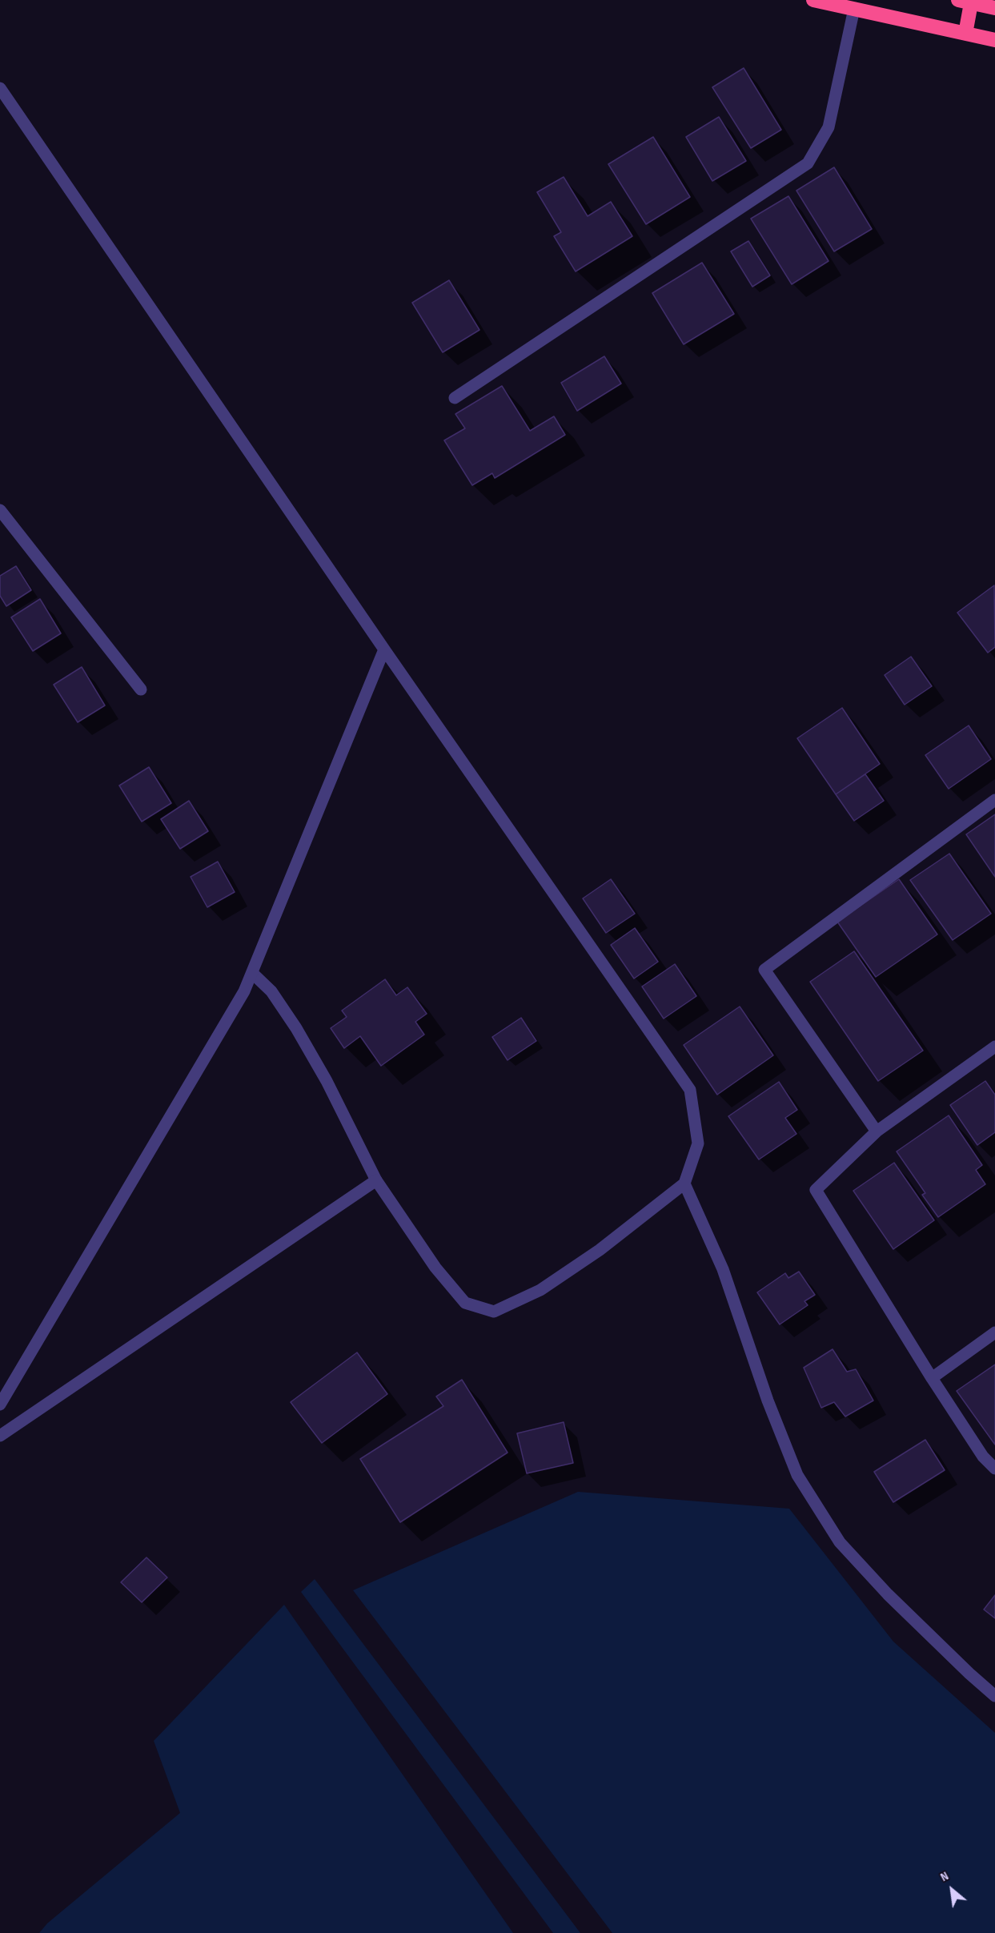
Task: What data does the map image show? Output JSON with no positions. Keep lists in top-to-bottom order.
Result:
{
  "north": "top left"
}
